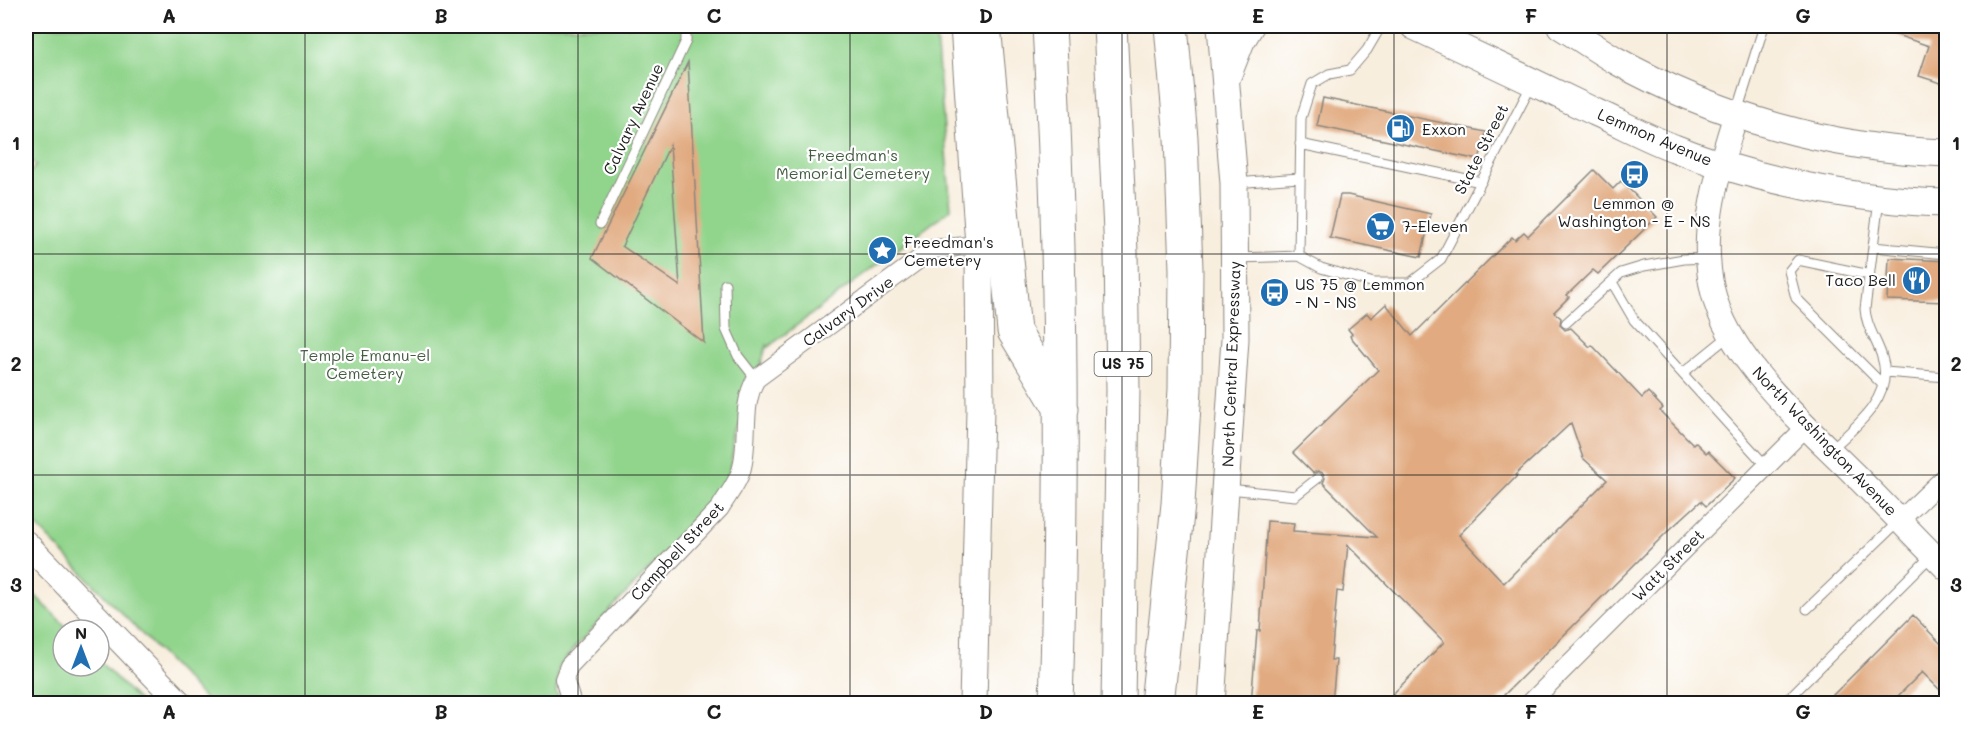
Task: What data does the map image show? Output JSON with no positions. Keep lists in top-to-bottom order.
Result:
{
  "streets": {
    "highway": ["US 75"],
    "main road": ["Lemmon Avenue", "North Central Expressway"],
    "street": [
      "Calvary Drive",
      "North Washington Avenue",
      "Campbell Street",
      "Watt Street"
    ],
    "lane": ["Calvary Avenue", "State Street"]
  },
  "crossings": [
    ["Lemmon Avenue", "State Street"],
    ["Lemmon Avenue", "North Washington Avenue"],
    ["State Street", "North Central Expressway"],
    ["Calvary Drive", "Campbell Street"],
    ["North Washington Avenue", "Watt Street"]
  ],
  "parks": ["Freedman's Memorial Cemetery", "Temple Emanu-el Cemetery"],
  "places": {
    "fuel station": ["Exxon"],
    "bus stop": ["Lemmon @ Washington - E - NS", "US 75 @ Lemmon - N - NS"],
    "supermarket": ["7-Eleven"],
    "place": ["Freedman's Cemetery"],
    "restaurant": ["Taco Bell"]
  },
  "north": "top",
  "grid": {
    "columns": [
      "A",
      "B",
      "C",
      "D",
      "E",
      "F",
      "G"
    ],
    "rows": ["1", "2", "3"]
  }
}
